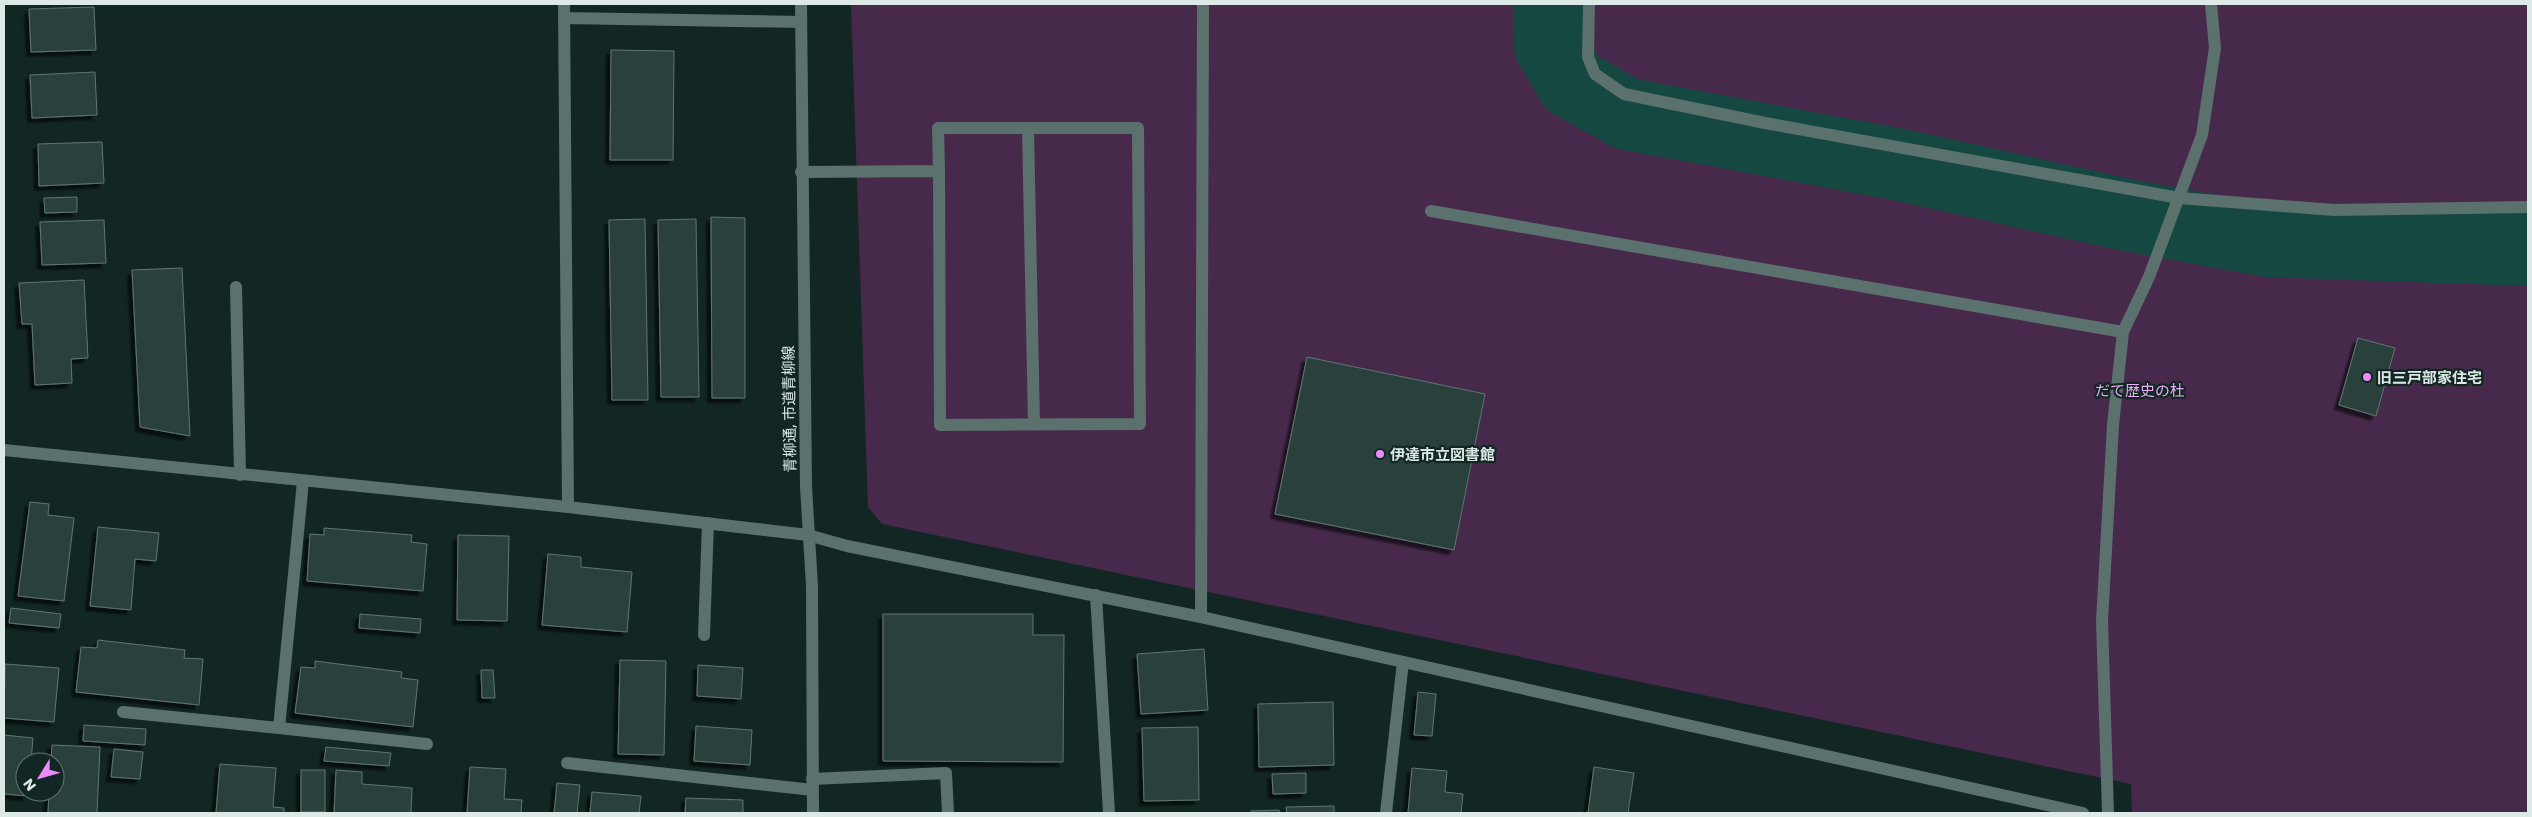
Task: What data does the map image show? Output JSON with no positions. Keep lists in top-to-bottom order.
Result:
{
  "streets": {
    "street": ["青柳通, 市道青柳線"]
  },
  "parks": ["だて歴史の杜"],
  "places": ["旧三戸部家住宅", "伊達市立図書館"],
  "north": "bottom left"
}
